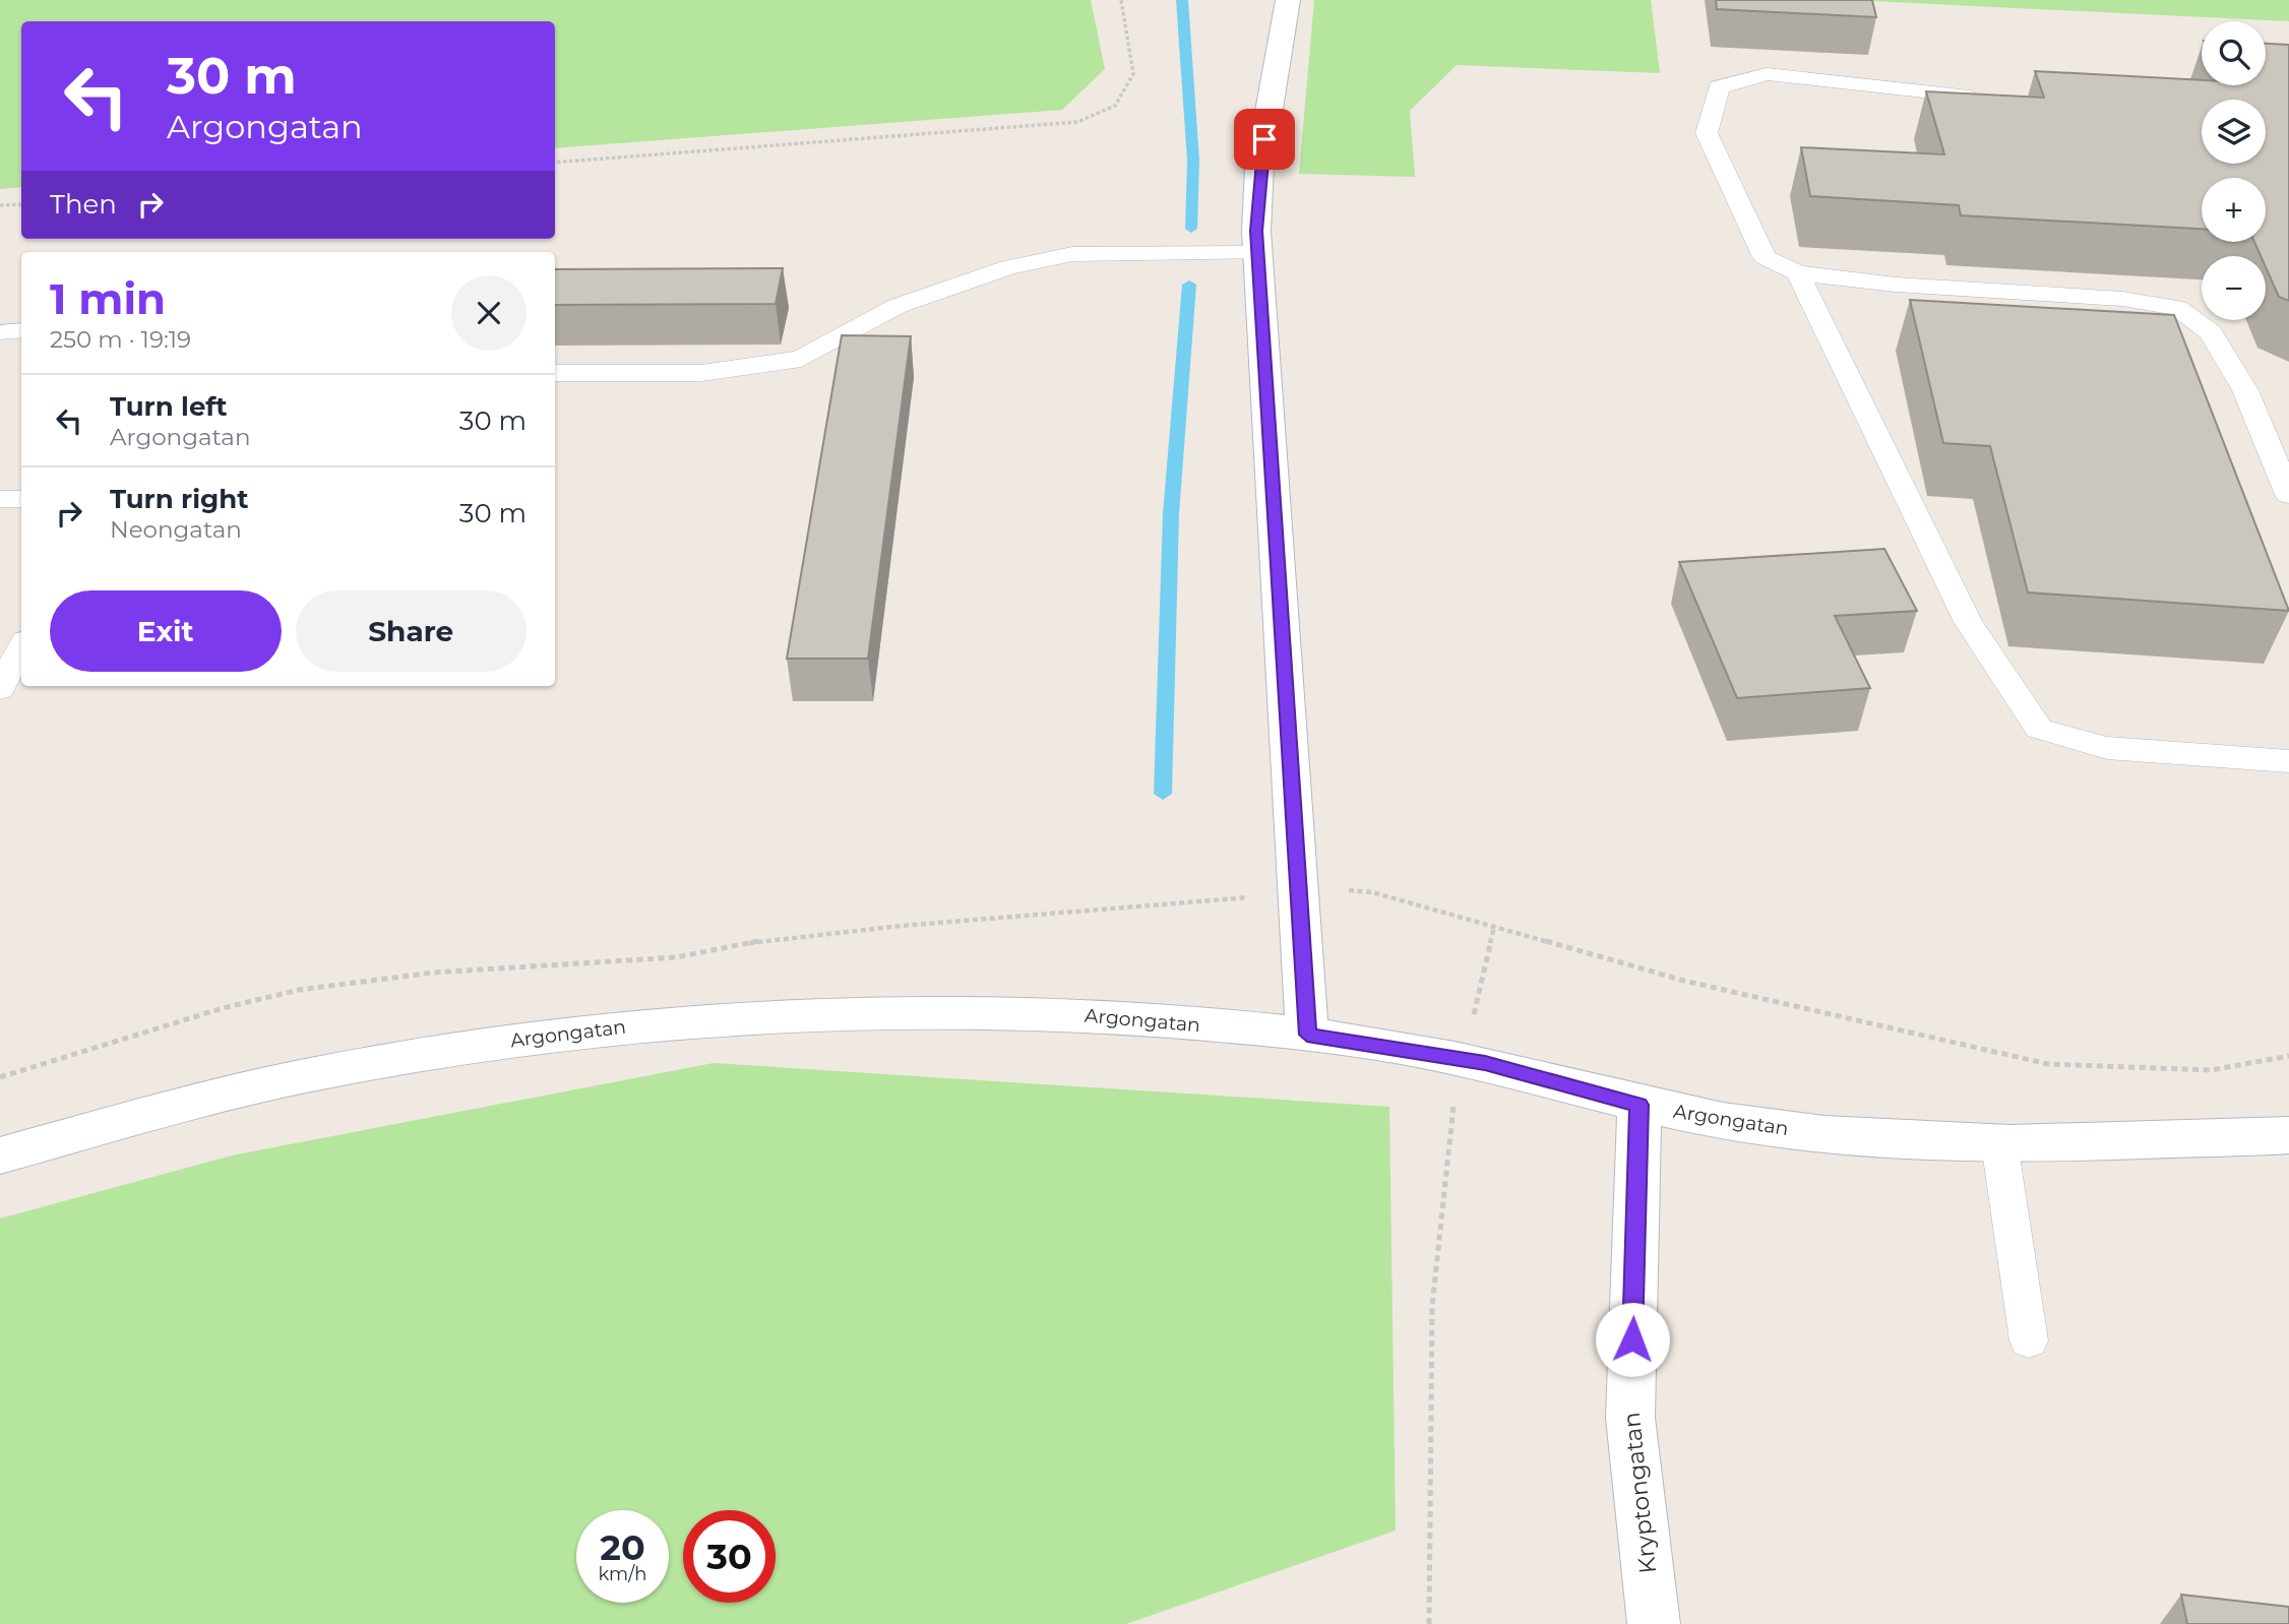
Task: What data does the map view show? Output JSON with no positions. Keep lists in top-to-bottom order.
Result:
{
  "streets": {
    "street": ["Argongatan", "Kryptongatan"]
  },
  "crossings": [
    ["Argongatan", "Kryptongatan"]
  ],
  "page": {
    "map_buttons": ["+", "−"],
    "turn": ["30 m", "Argongatan"],
    "then": "Then",
    "heading": ["1 min", "250 m · 19:19"],
    "list": [
      {
        "name": "Turn left",
        "note": "Argongatan",
        "value": "30 m"
      },
      {
        "name": "Turn right",
        "note": "Neongatan",
        "value": "30 m"
      }
    ],
    "buttons": ["Exit", "Share"],
    "speed": "20 km/h",
    "limit": "30"
  }
}
